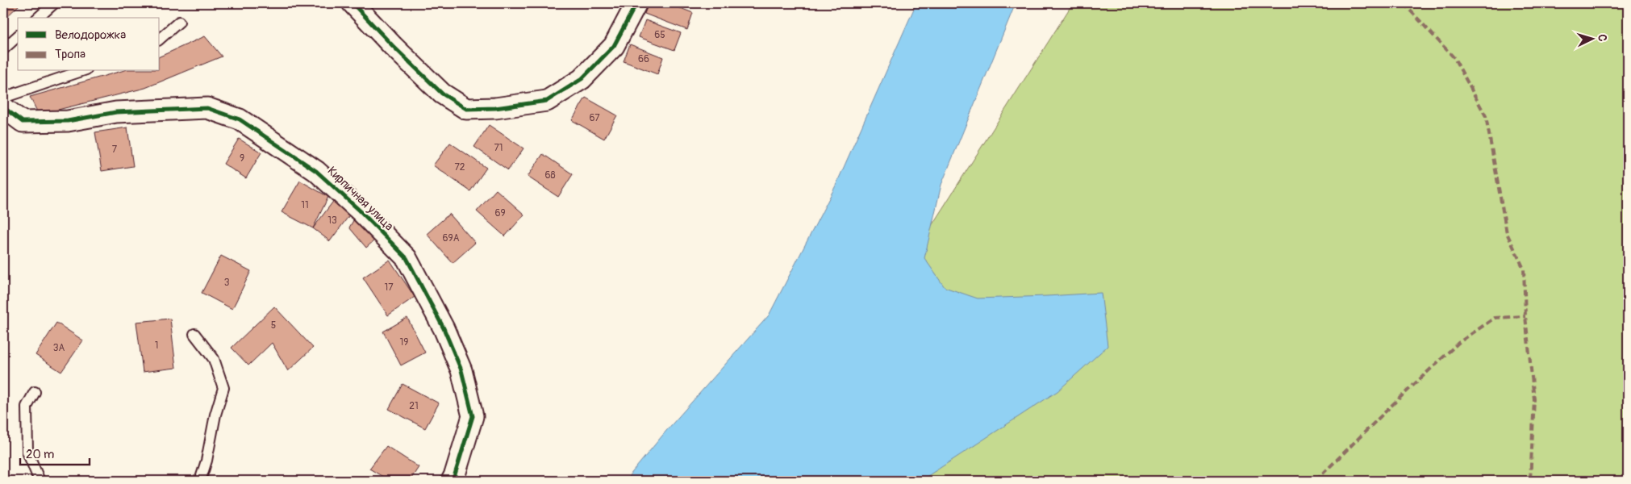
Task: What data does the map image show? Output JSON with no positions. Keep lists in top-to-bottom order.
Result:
{
  "streets": {
    "street": ["Кирпичная улица"]
  },
  "house_numbers": [
    "65",
    "66",
    "67",
    "71",
    "7",
    "9",
    "72",
    "68",
    "11",
    "69",
    "13",
    "69А",
    "3",
    "17",
    "5",
    "19",
    "1",
    "3А",
    "21"
  ],
  "legend": ["Велодорожка", "Тропа"],
  "scale_bar": "20 m",
  "north": "right"
}
